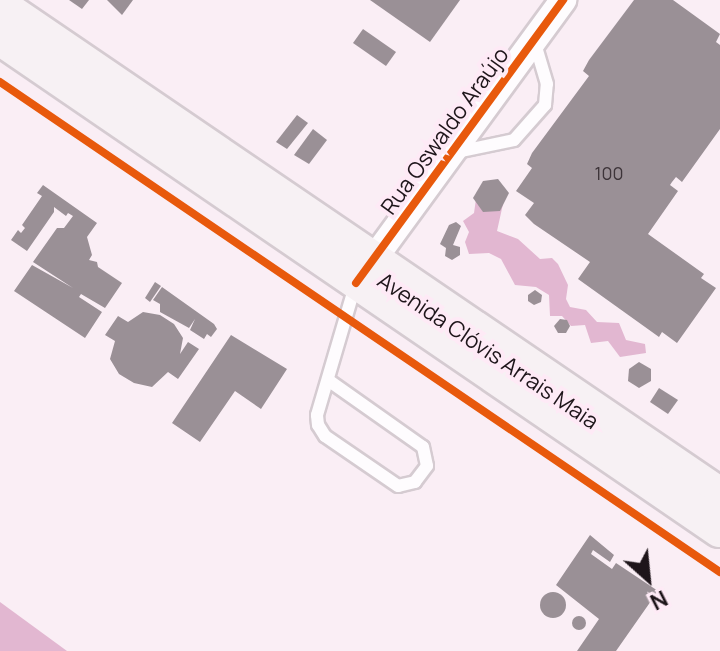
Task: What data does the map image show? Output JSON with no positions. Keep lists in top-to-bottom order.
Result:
{
  "streets": {
    "main road": ["Avenida Clóvis Arrais Maia"],
    "street": ["Rua Oswaldo Araújo"]
  },
  "crossings": [
    ["Rua Oswaldo Araújo", "Avenida Clóvis Arrais Maia"]
  ],
  "house_numbers": ["100"],
  "north": "bottom right"
}
